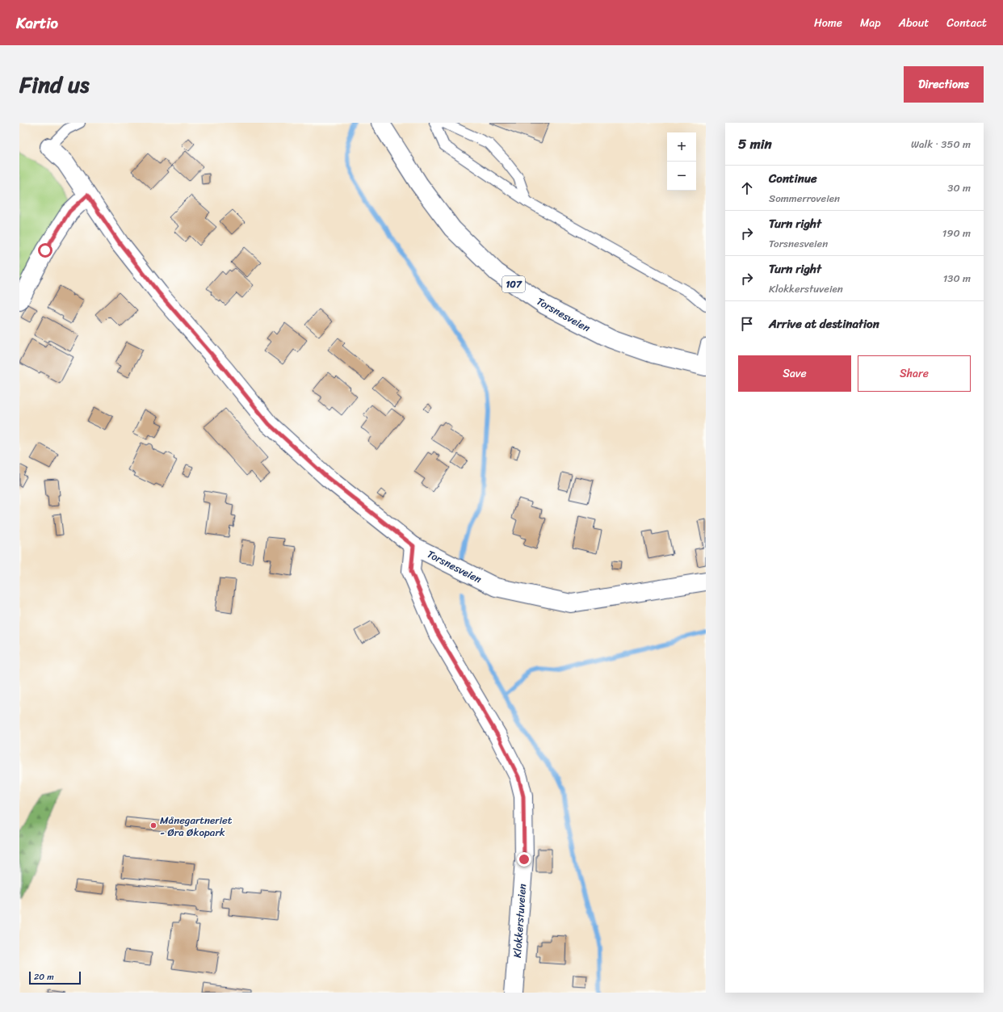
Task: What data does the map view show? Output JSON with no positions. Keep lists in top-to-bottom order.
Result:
{
  "streets": {
    "street": ["107", "Torsnesveien", "Klokkerstuveien"]
  },
  "crossings": [
    ["Torsnesveien", "Klokkerstuveien"]
  ],
  "places": ["Månegartneriet - Øra Økopark"],
  "scale_bar": "20 m",
  "page": {
    "header": "Kartio",
    "nav": [
      "Home",
      "Map",
      "About",
      "Contact"
    ],
    "title": "Find us",
    "buttons": [
      "Directions",
      ["Save", "Share"]
    ],
    "heading": ["5 min", "Walk · 350 m"],
    "map_buttons": ["+", "−"],
    "list": [
      ["Continue", "Sommerroveien", "30 m"],
      ["Turn right", "Torsnesveien", "190 m"],
      ["Turn right", "Klokkerstuveien", "130 m"],
      "Arrive at destination"
    ],
    "scale": "20 m"
  }
}
